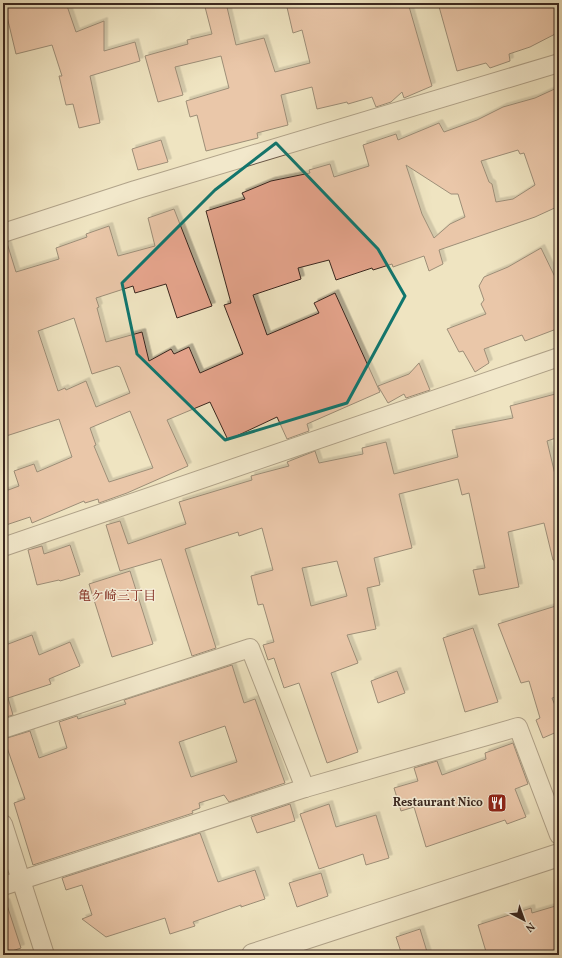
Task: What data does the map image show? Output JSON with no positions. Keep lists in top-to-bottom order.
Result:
{
  "districts": ["亀ケ崎三丁目"],
  "places": {
    "restaurant": ["Restaurant Nico"]
  },
  "north": "bottom right"
}
